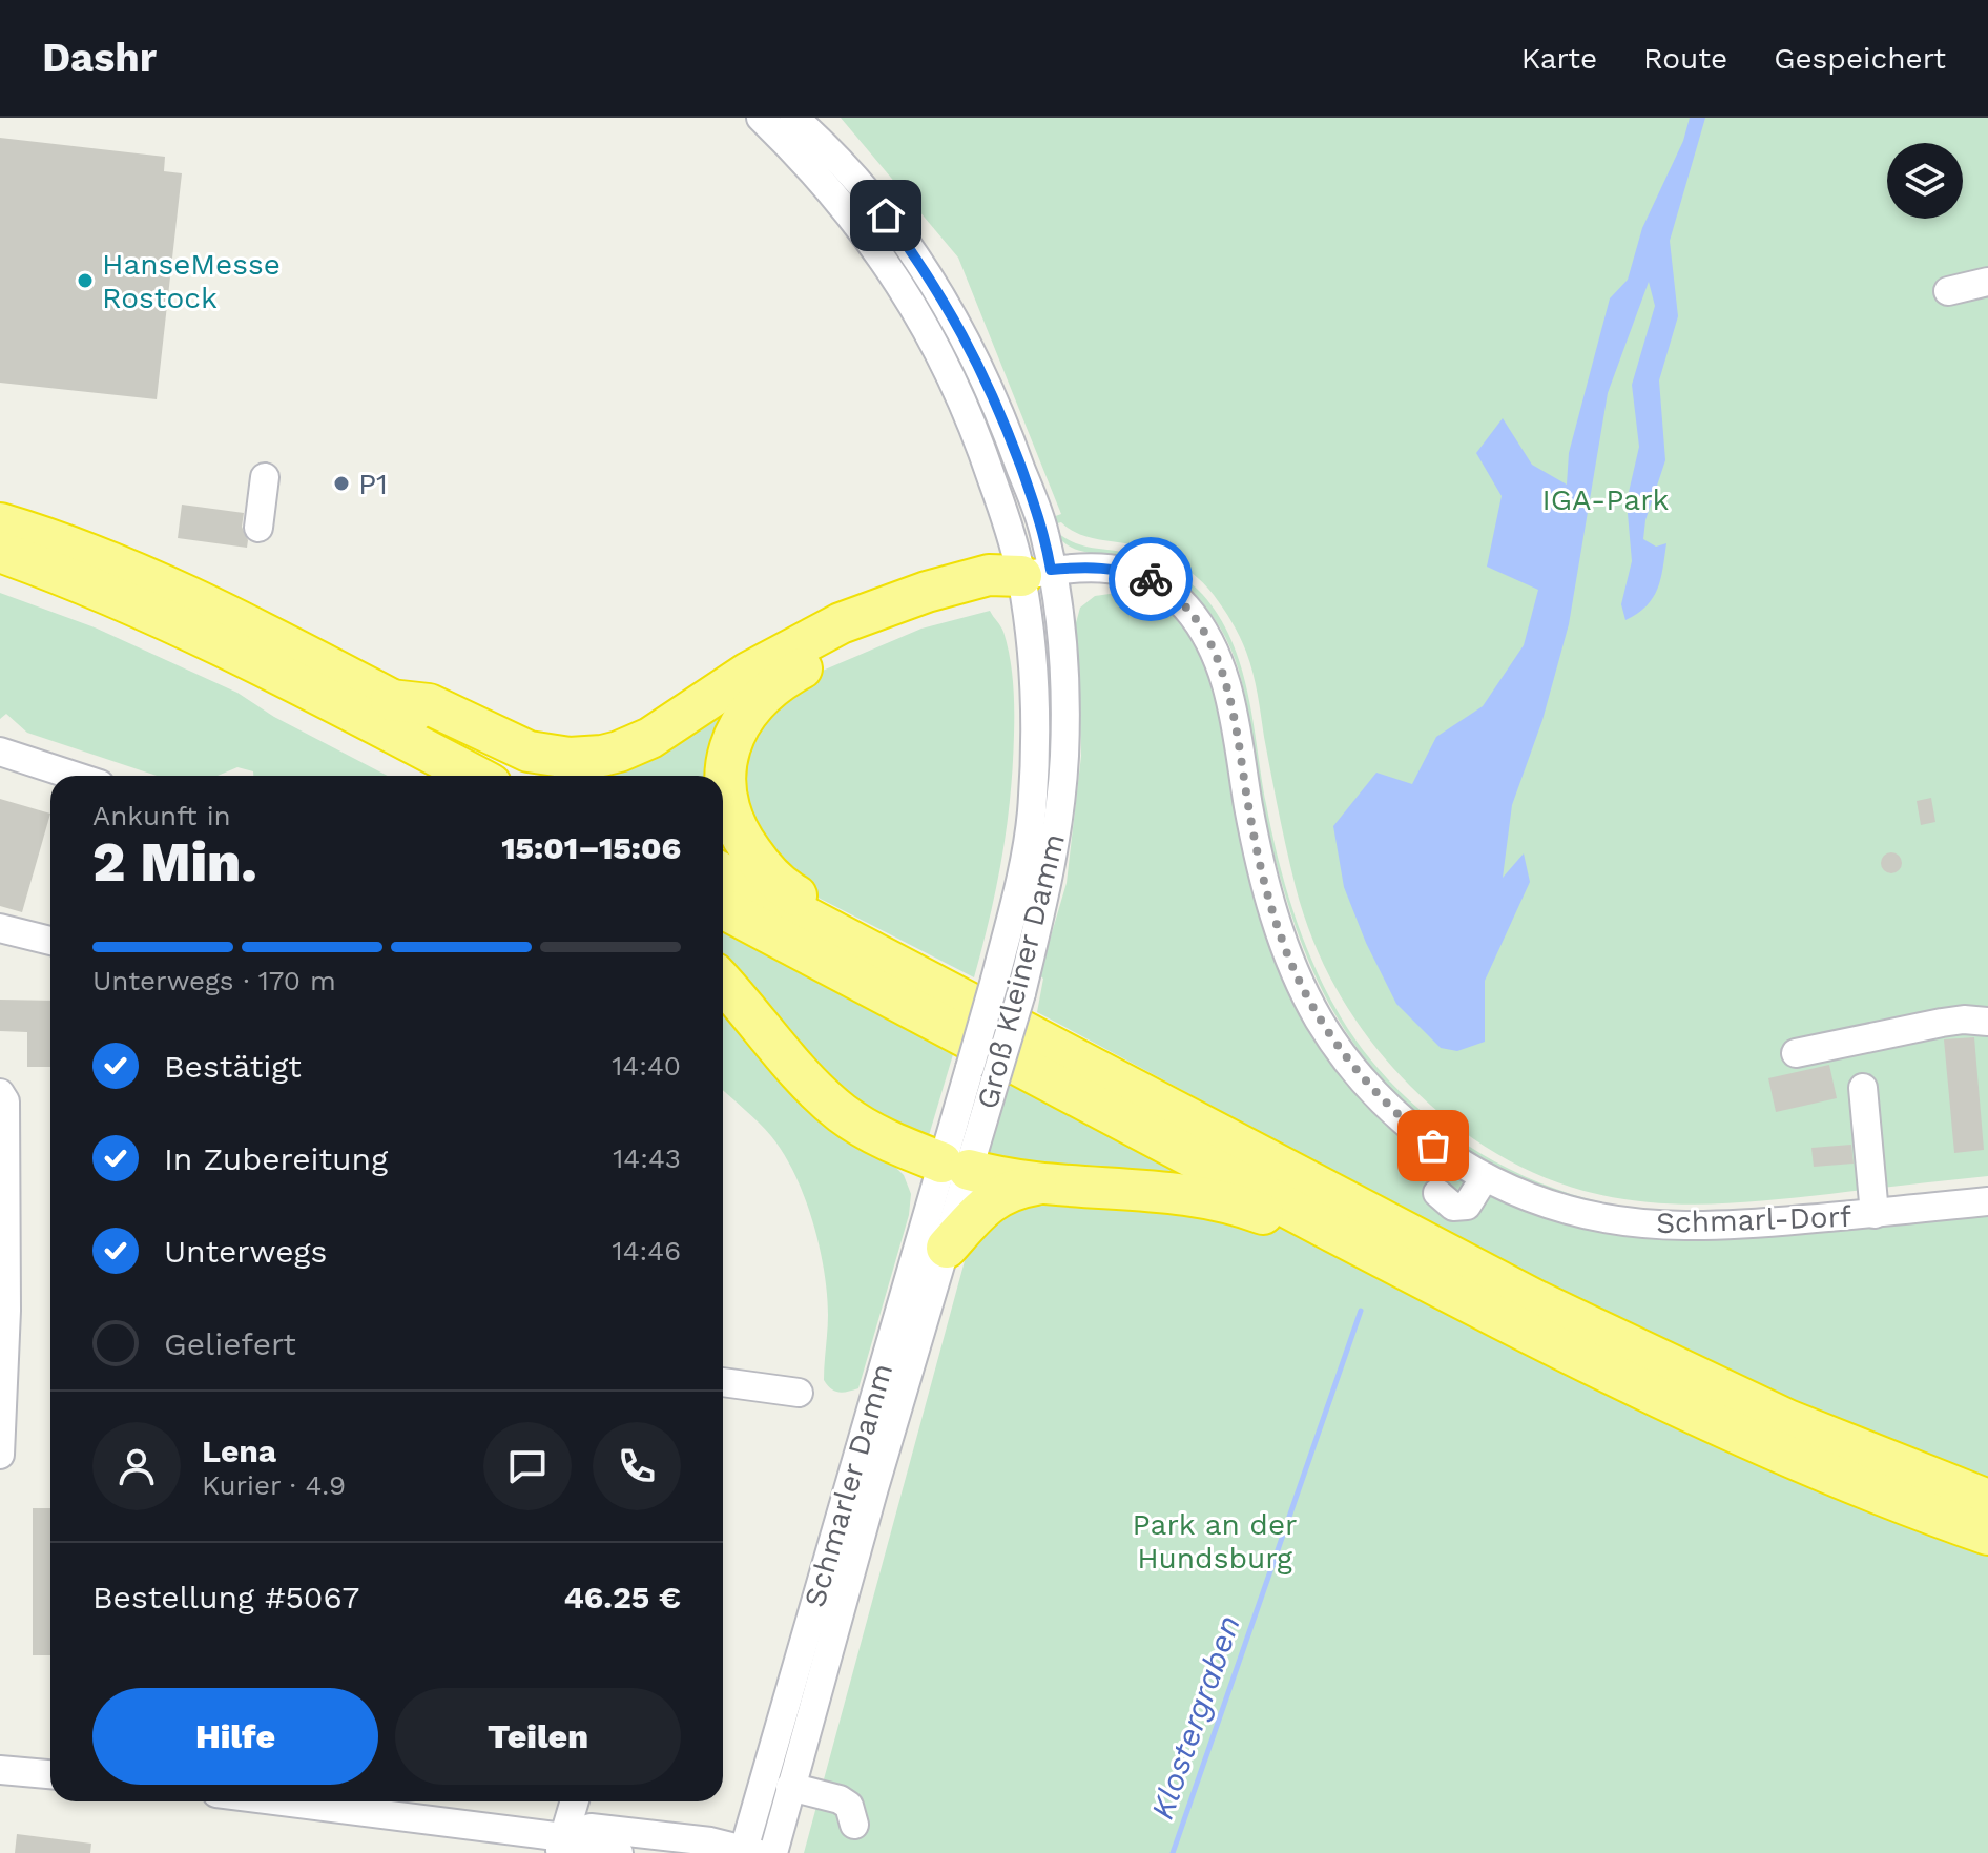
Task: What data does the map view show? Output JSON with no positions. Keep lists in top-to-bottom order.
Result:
{
  "streets": {
    "street": ["Groß Kleiner Damm", "Schmarl-Dorf", "Schmarler Damm"]
  },
  "crossings": [
    ["Groß Kleiner Damm", "Schmarl-Dorf"],
    ["Groß Kleiner Damm", "Schmarler Damm"]
  ],
  "water": ["Klostergraben"],
  "parks": ["IGA-Park", "Park an der Hundsburg"],
  "places": ["HanseMesse Rostock", "P1"],
  "page": {
    "header": "Dashr",
    "nav": ["Karte", "Route", "Gespeichert"],
    "heading": ["2 Min.", "Ankunft in", "15:01–15:06"],
    "panel": [
      "Lena",
      "Kurier · 4.9",
      "Bestellung #5067",
      "46.25 €"
    ],
    "bar": "Unterwegs · 170 m",
    "list": [
      ["Bestätigt", "14:40"],
      ["In Zubereitung", "14:43"],
      ["Unterwegs", "14:46"],
      "Geliefert"
    ],
    "buttons": ["Hilfe", "Teilen"]
  }
}
